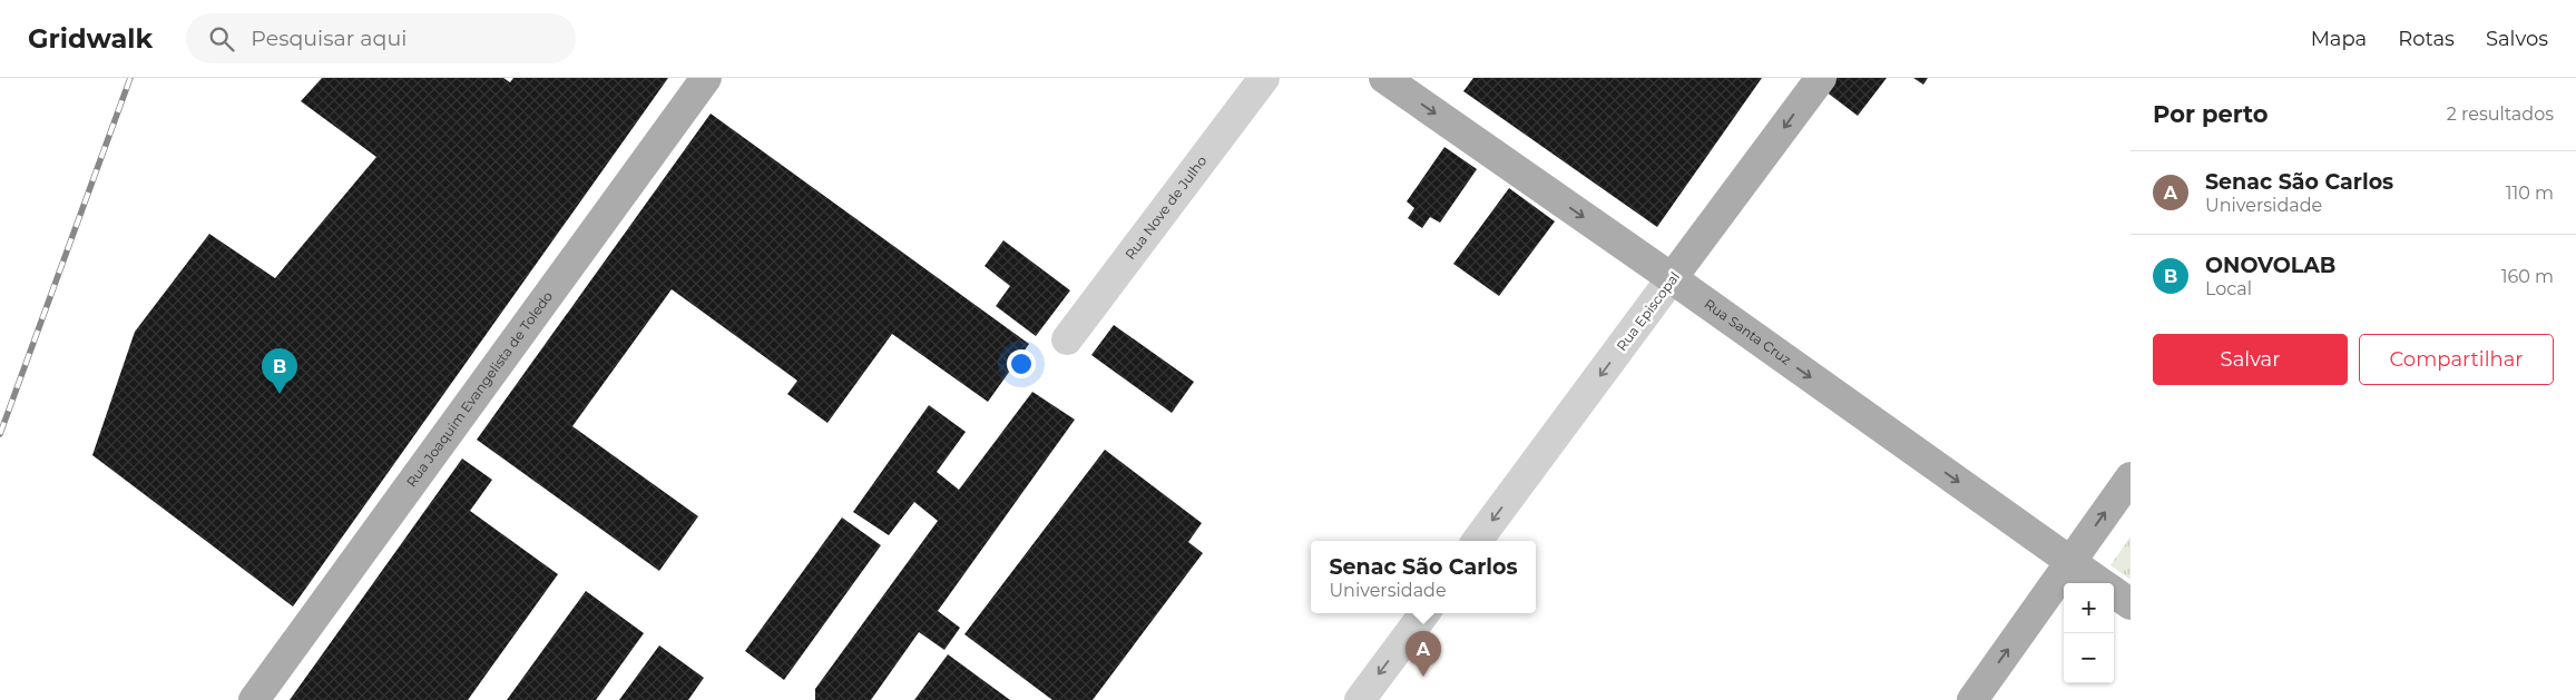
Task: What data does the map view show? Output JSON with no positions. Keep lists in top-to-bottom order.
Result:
{
  "streets": {
    "main road": ["Rua Episcopal", "Rua Santa Cruz", "Rua Joaquim Evangelista de Toledo"],
    "street": ["Rua Nove de Julho"]
  },
  "crossings": [
    ["Rua Episcopal", "Rua Santa Cruz"]
  ],
  "one_way": ["Rua Episcopal", "Rua Santa Cruz"],
  "page": {
    "header": "Gridwalk",
    "search": "Pesquisar aqui",
    "nav": ["Mapa", "Rotas", "Salvos"],
    "heading": ["Por perto", "2 resultados"],
    "list": [
      {
        "mark": "A",
        "name": "Senac São Carlos",
        "note": "Universidade",
        "value": "110 m"
      },
      {
        "mark": "B",
        "name": "ONOVOLAB",
        "note": "Local",
        "value": "160 m"
      }
    ],
    "buttons": ["Salvar", "Compartilhar"],
    "pins": ["B", "A"],
    "popup": ["Senac São Carlos", "Universidade"],
    "map_buttons": ["+", "−"]
  }
}
